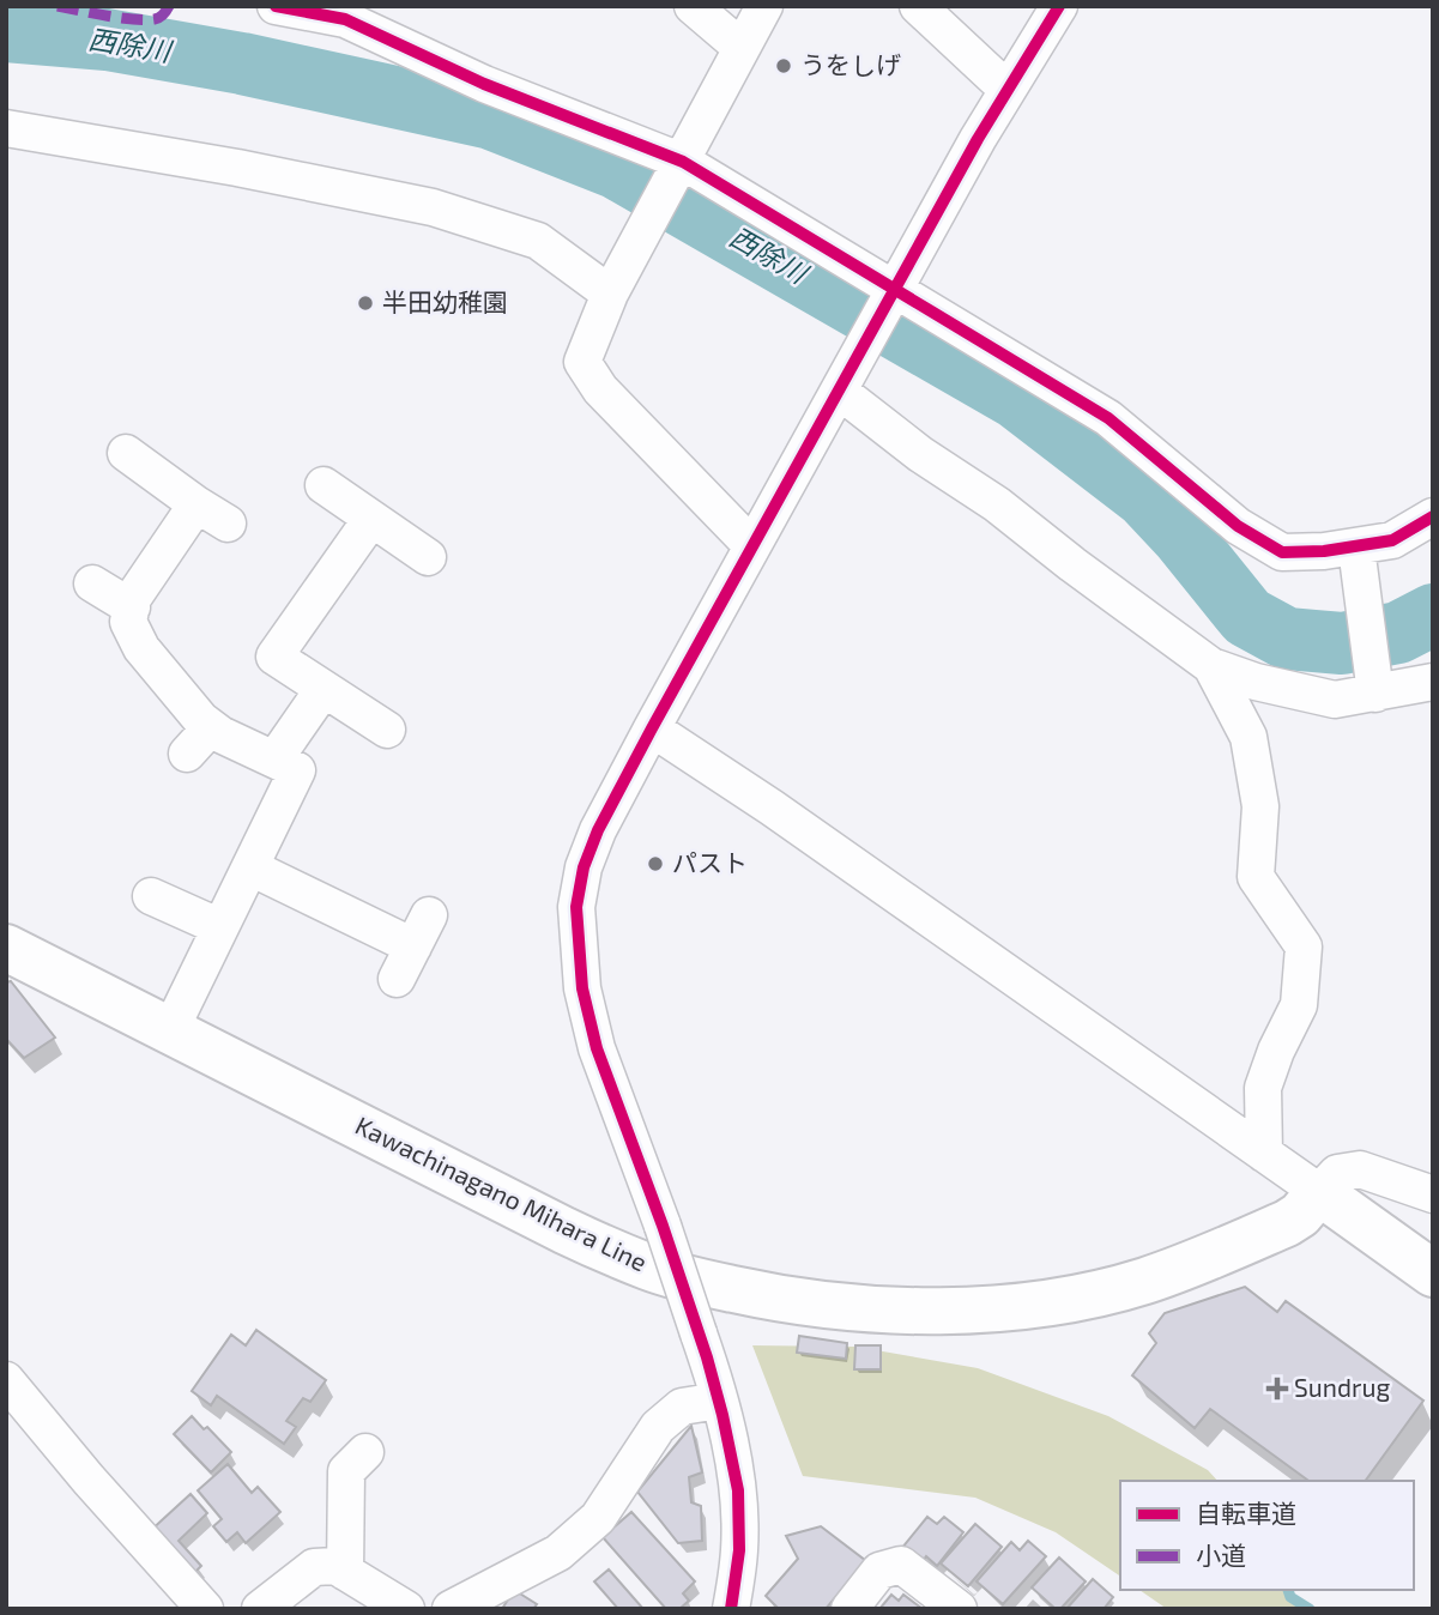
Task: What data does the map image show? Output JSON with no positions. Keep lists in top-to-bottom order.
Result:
{
  "streets": {
    "main road": ["Kawachinagano Mihara Line"]
  },
  "water": ["西除川"],
  "places": {
    "other": ["うをしげ", "半田幼稚園", "パスト"],
    "health": ["Sundrug"]
  },
  "legend": ["自転車道", "小道"]
}
